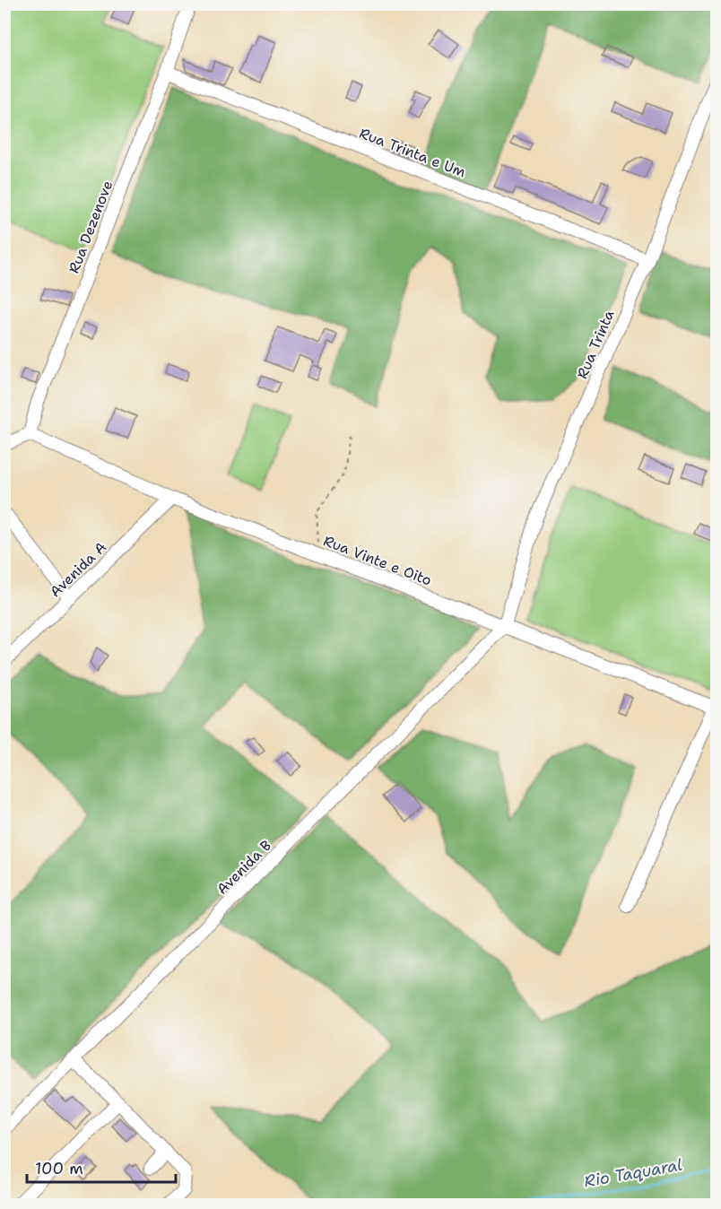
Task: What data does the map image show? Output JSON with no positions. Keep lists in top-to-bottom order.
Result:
{
  "streets": {
    "street": [
      "Rua Trinta e Um",
      "Rua Dezenove",
      "Rua Trinta",
      "Rua Vinte e Oito",
      "Avenida A",
      "Avenida B"
    ]
  },
  "crossings": [
    ["Rua Trinta e Um", "Rua Dezenove"],
    ["Rua Trinta e Um", "Rua Trinta"],
    ["Rua Dezenove", "Rua Vinte e Oito"],
    ["Rua Trinta", "Rua Vinte e Oito"],
    ["Rua Trinta", "Avenida B"],
    ["Rua Vinte e Oito", "Avenida A"],
    ["Rua Vinte e Oito", "Avenida B"]
  ],
  "water": ["Rio Taquaral"],
  "scale_bar": "100 m"
}
